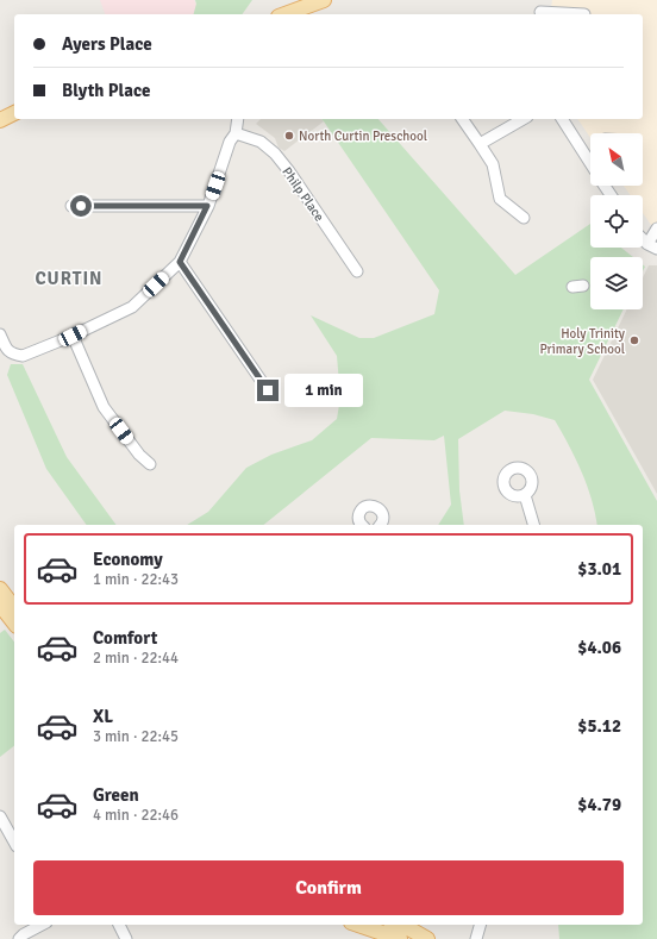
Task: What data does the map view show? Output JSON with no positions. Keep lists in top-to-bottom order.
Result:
{
  "streets": {
    "street": ["Philp Place"]
  },
  "districts": ["CURTIN"],
  "places": ["North Curtin Preschool", "Holy Trinity Primary School"],
  "north": "top left",
  "page": {
    "banner": ["Ayers Place", "Blyth Place"],
    "bubble": "1 min",
    "list": [
      {
        "name": "Economy",
        "note": "1 min · 22:43",
        "value": "$3.01"
      },
      {
        "name": "Comfort",
        "note": "2 min · 22:44",
        "value": "$4.06"
      },
      {
        "name": "XL",
        "note": "3 min · 22:45",
        "value": "$5.12"
      },
      {
        "name": "Green",
        "note": "4 min · 22:46",
        "value": "$4.79"
      }
    ],
    "buttons": "Confirm"
  }
}
